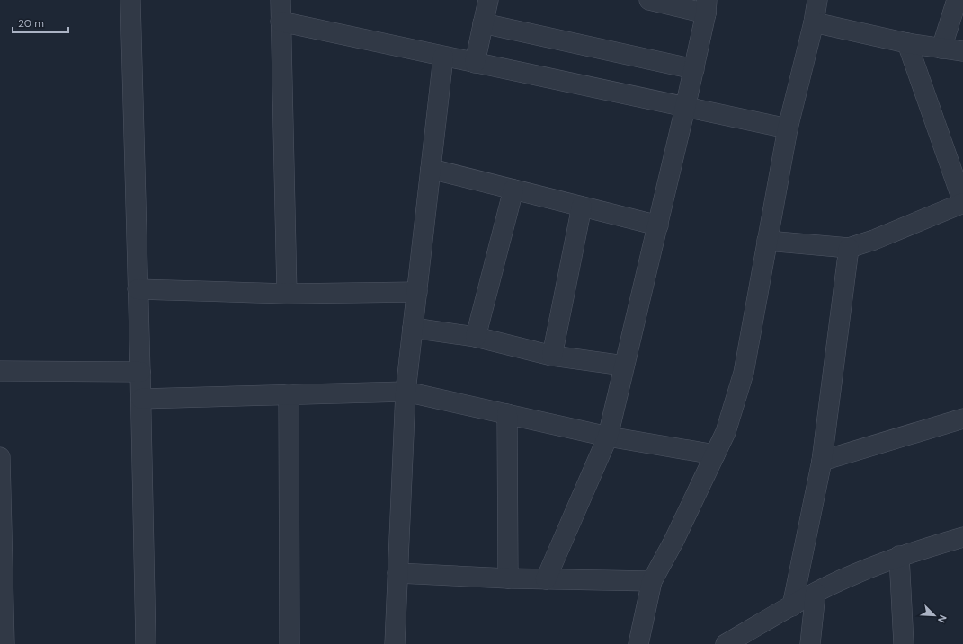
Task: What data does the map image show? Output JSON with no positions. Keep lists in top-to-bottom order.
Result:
{
  "scale_bar": "20 m",
  "north": "bottom right"
}
